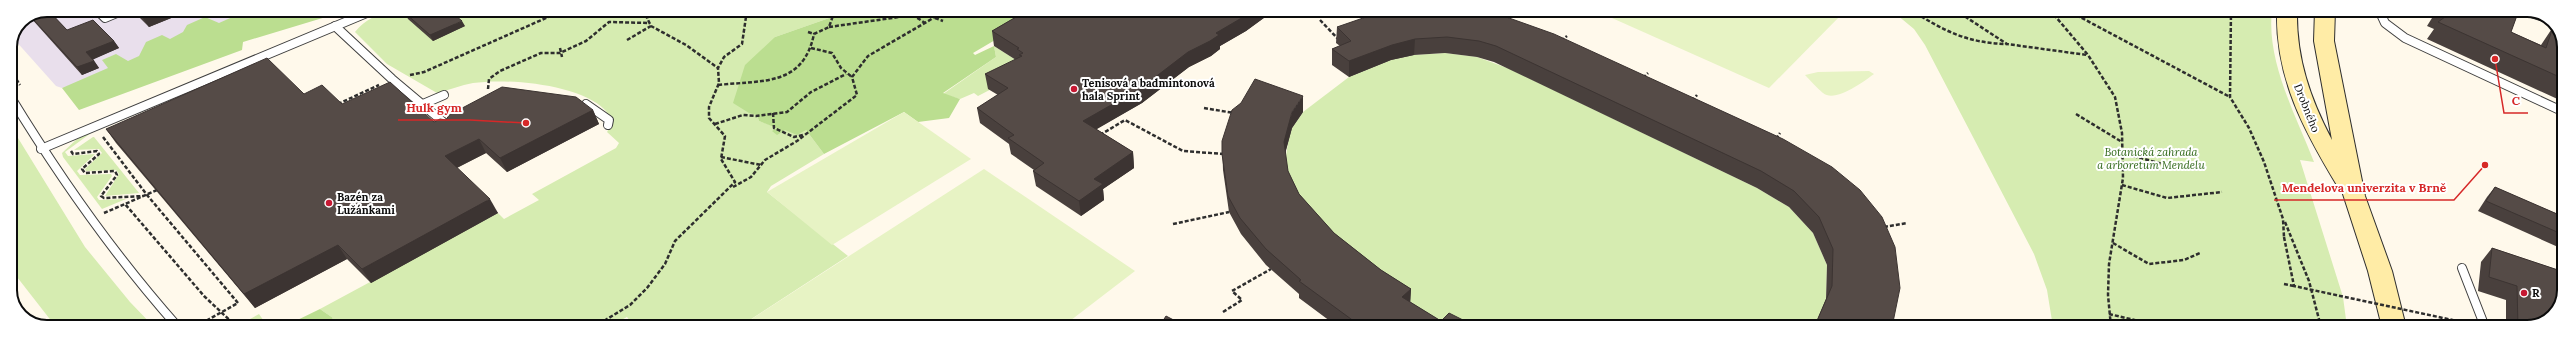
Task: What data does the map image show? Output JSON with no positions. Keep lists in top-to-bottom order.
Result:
{
  "streets": {
    "main road": ["Drobného"]
  },
  "parks": ["Botanická zahrada a arboretum Mendelu"],
  "places": [
    "C",
    "Tenisová a badmintonová hala Sprint",
    "Hulk gym",
    "Mendelova univerzita v Brně",
    "Bazén za Lužánkami",
    "R"
  ]
}
